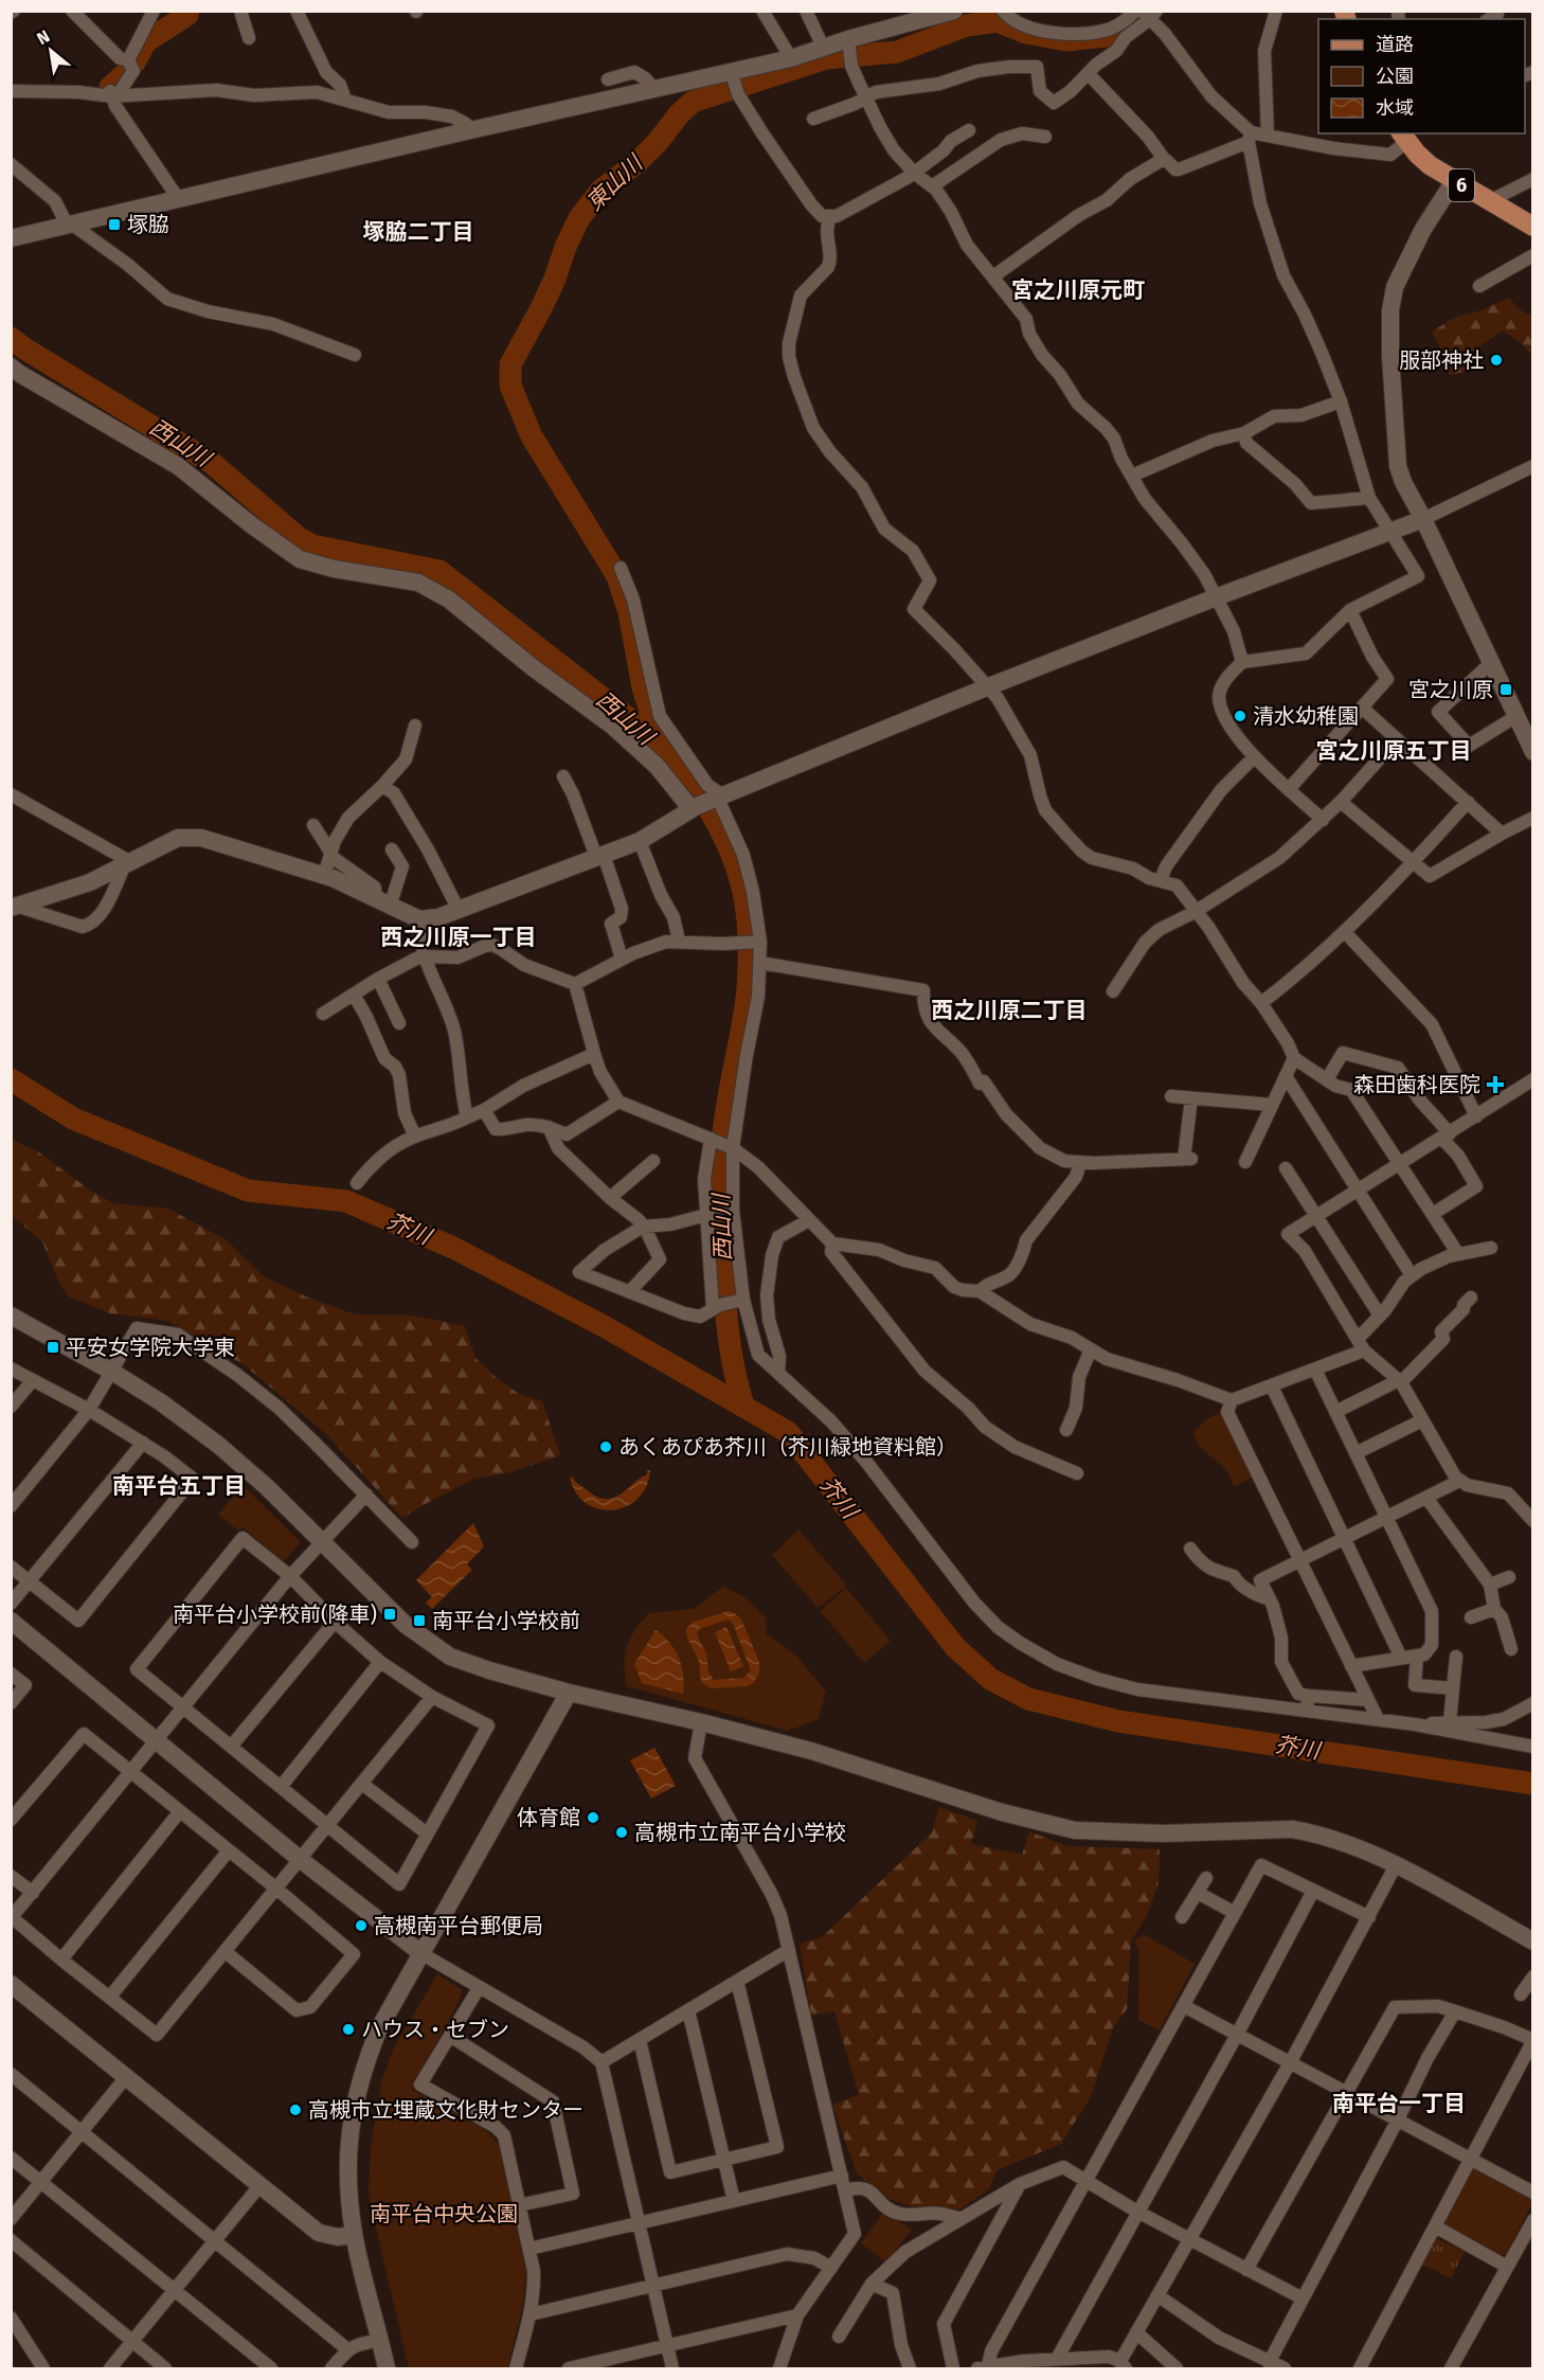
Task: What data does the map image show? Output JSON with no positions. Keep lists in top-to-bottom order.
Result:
{
  "streets": {
    "main road": ["6"]
  },
  "districts": [
    "塚脇二丁目",
    "宮之川原元町",
    "宮之川原五丁目",
    "西之川原一丁目",
    "西之川原二丁目",
    "南平台五丁目",
    "南平台一丁目"
  ],
  "water": ["東山川", "西山川", "芥川"],
  "parks": ["南平台中央公園"],
  "places": {
    "transit": [
      "塚脇",
      "宮之川原",
      "平安女学院大学東",
      "南平台小学校前(降車)",
      "南平台小学校前"
    ],
    "other": [
      "服部神社",
      "清水幼稚園",
      "あくあぴあ芥川（芥川緑地資料館）",
      "体育館",
      "高槻市立南平台小学校",
      "高槻南平台郵便局",
      "ハウス・セブン",
      "高槻市立埋蔵文化財センター"
    ],
    "health": ["森田歯科医院"]
  },
  "legend": ["道路", "公園", "水域"],
  "north": "top left"
}
